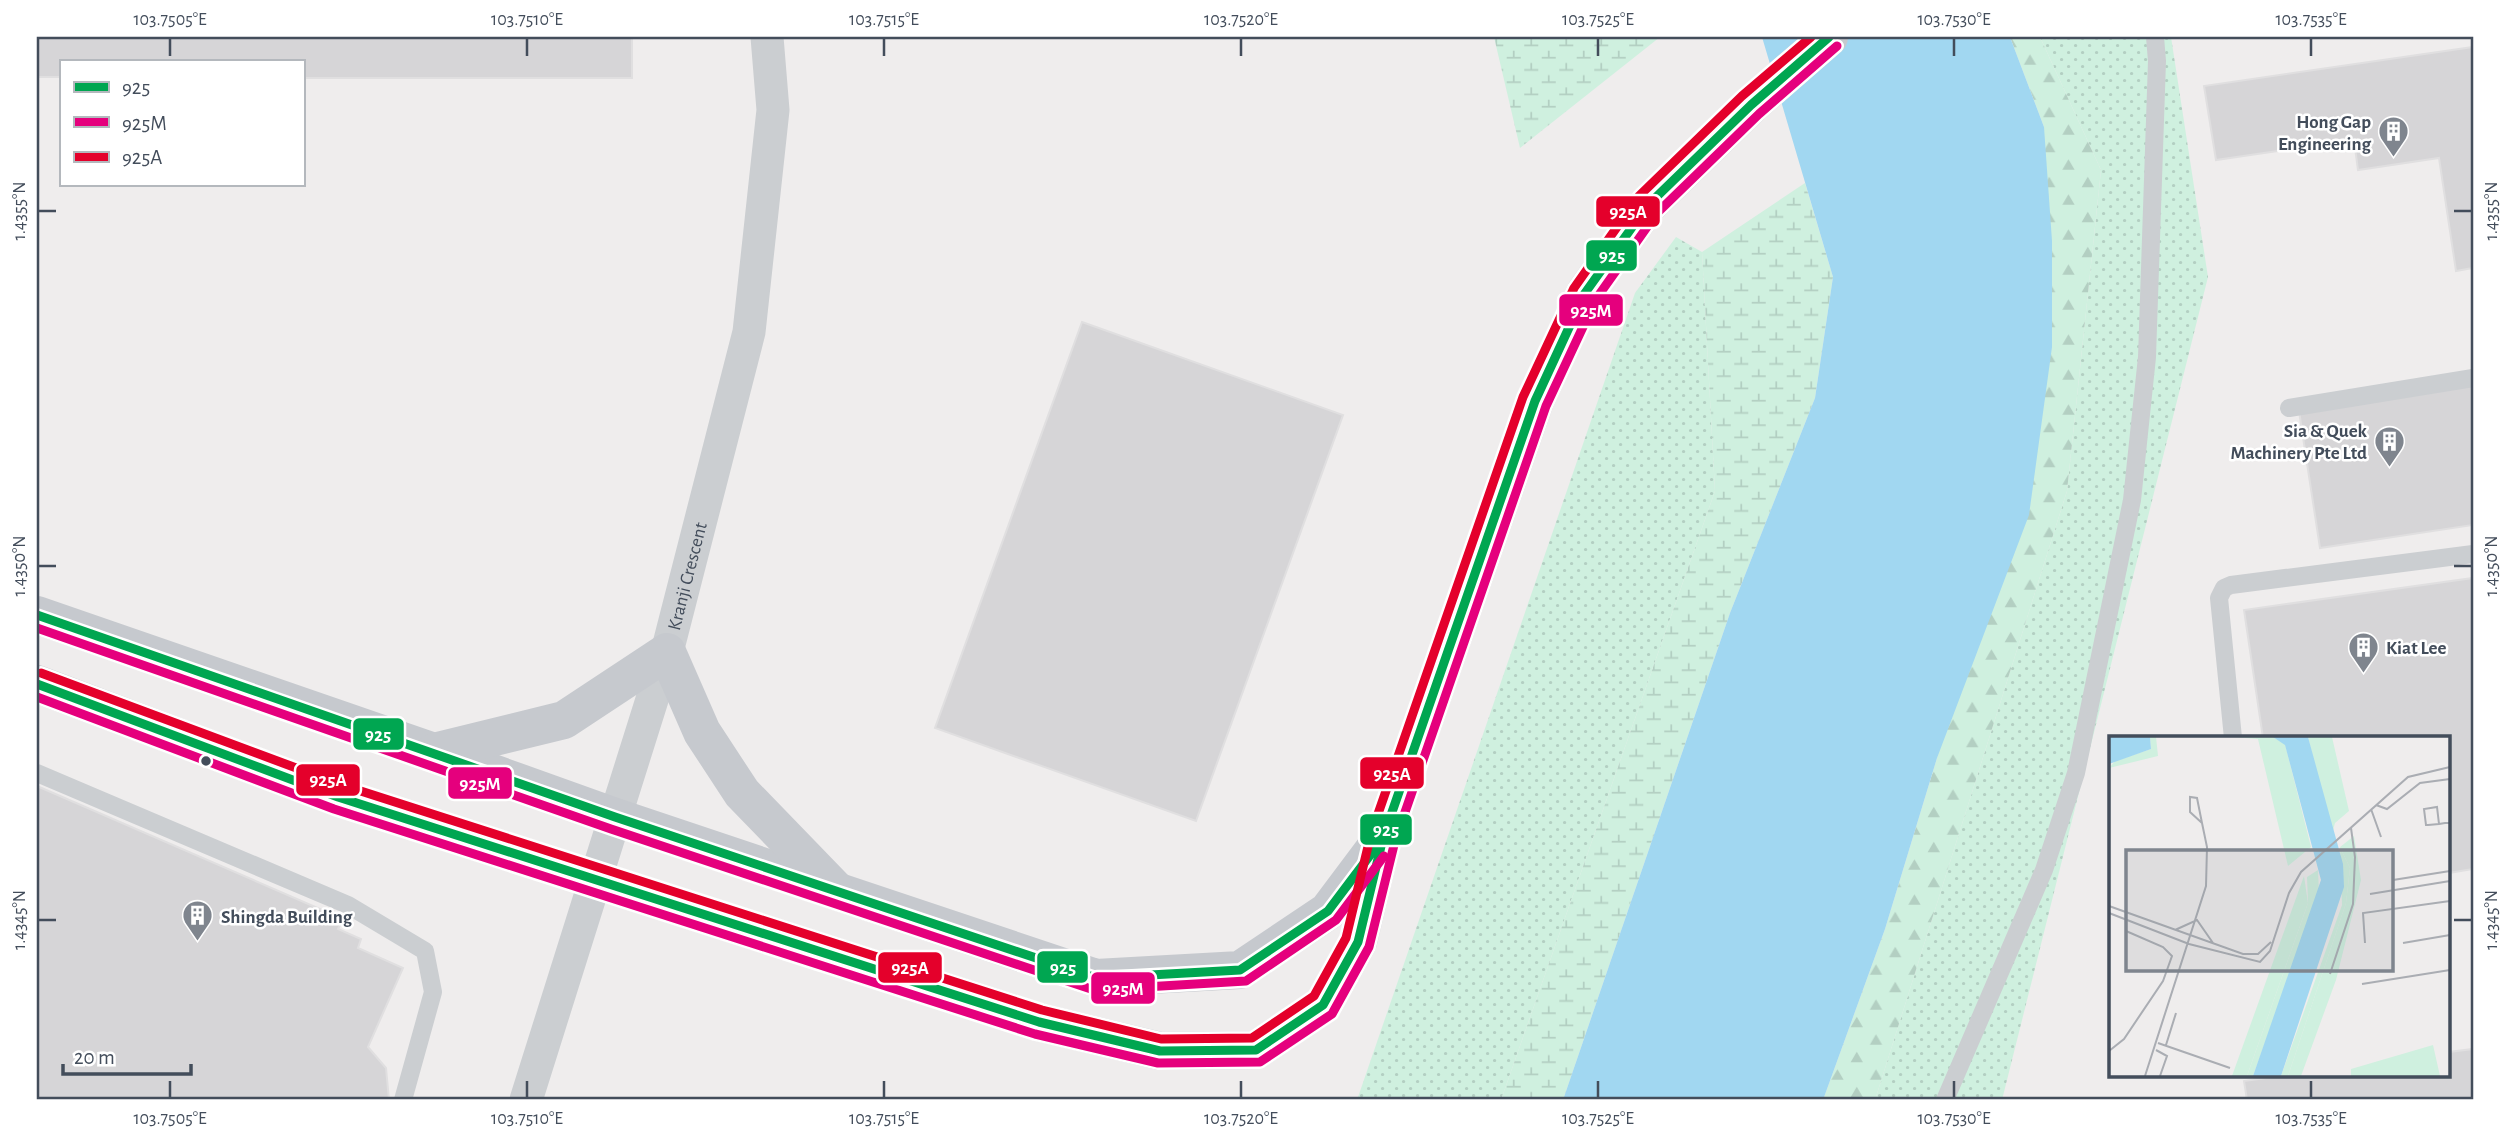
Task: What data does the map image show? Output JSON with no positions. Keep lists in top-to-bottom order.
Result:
{
  "streets": {
    "street": ["Kranji Crescent"]
  },
  "places": {
    "building": [
      "Hong Gap Engineering",
      "Sia & Quek Machinery Pte Ltd",
      "Kiat Lee",
      "Shingda Building"
    ]
  },
  "lines": ["transit line 925", "transit line 925A", "transit line 925M"],
  "legend": ["925", "925M", "925A"],
  "scale_bar": "20 m",
  "coordinates": [
    "103.7505°E",
    "103.7510°E",
    "103.7515°E",
    "103.7520°E",
    "103.7525°E",
    "103.7530°E",
    "103.7535°E",
    "1.4355°N",
    "1.4350°N",
    "1.4345°N"
  ]
}
